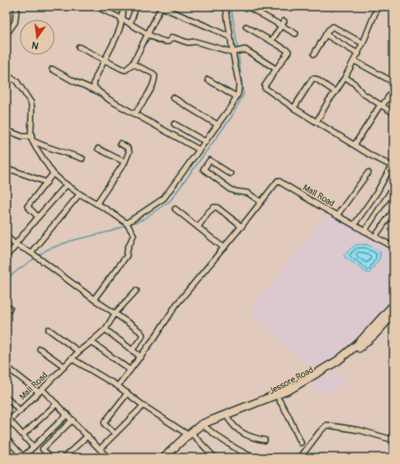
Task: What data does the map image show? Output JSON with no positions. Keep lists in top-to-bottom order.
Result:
{
  "streets": {
    "main road": ["Jessore Road"],
    "street": ["Mall Road"]
  },
  "north": "bottom"
}
